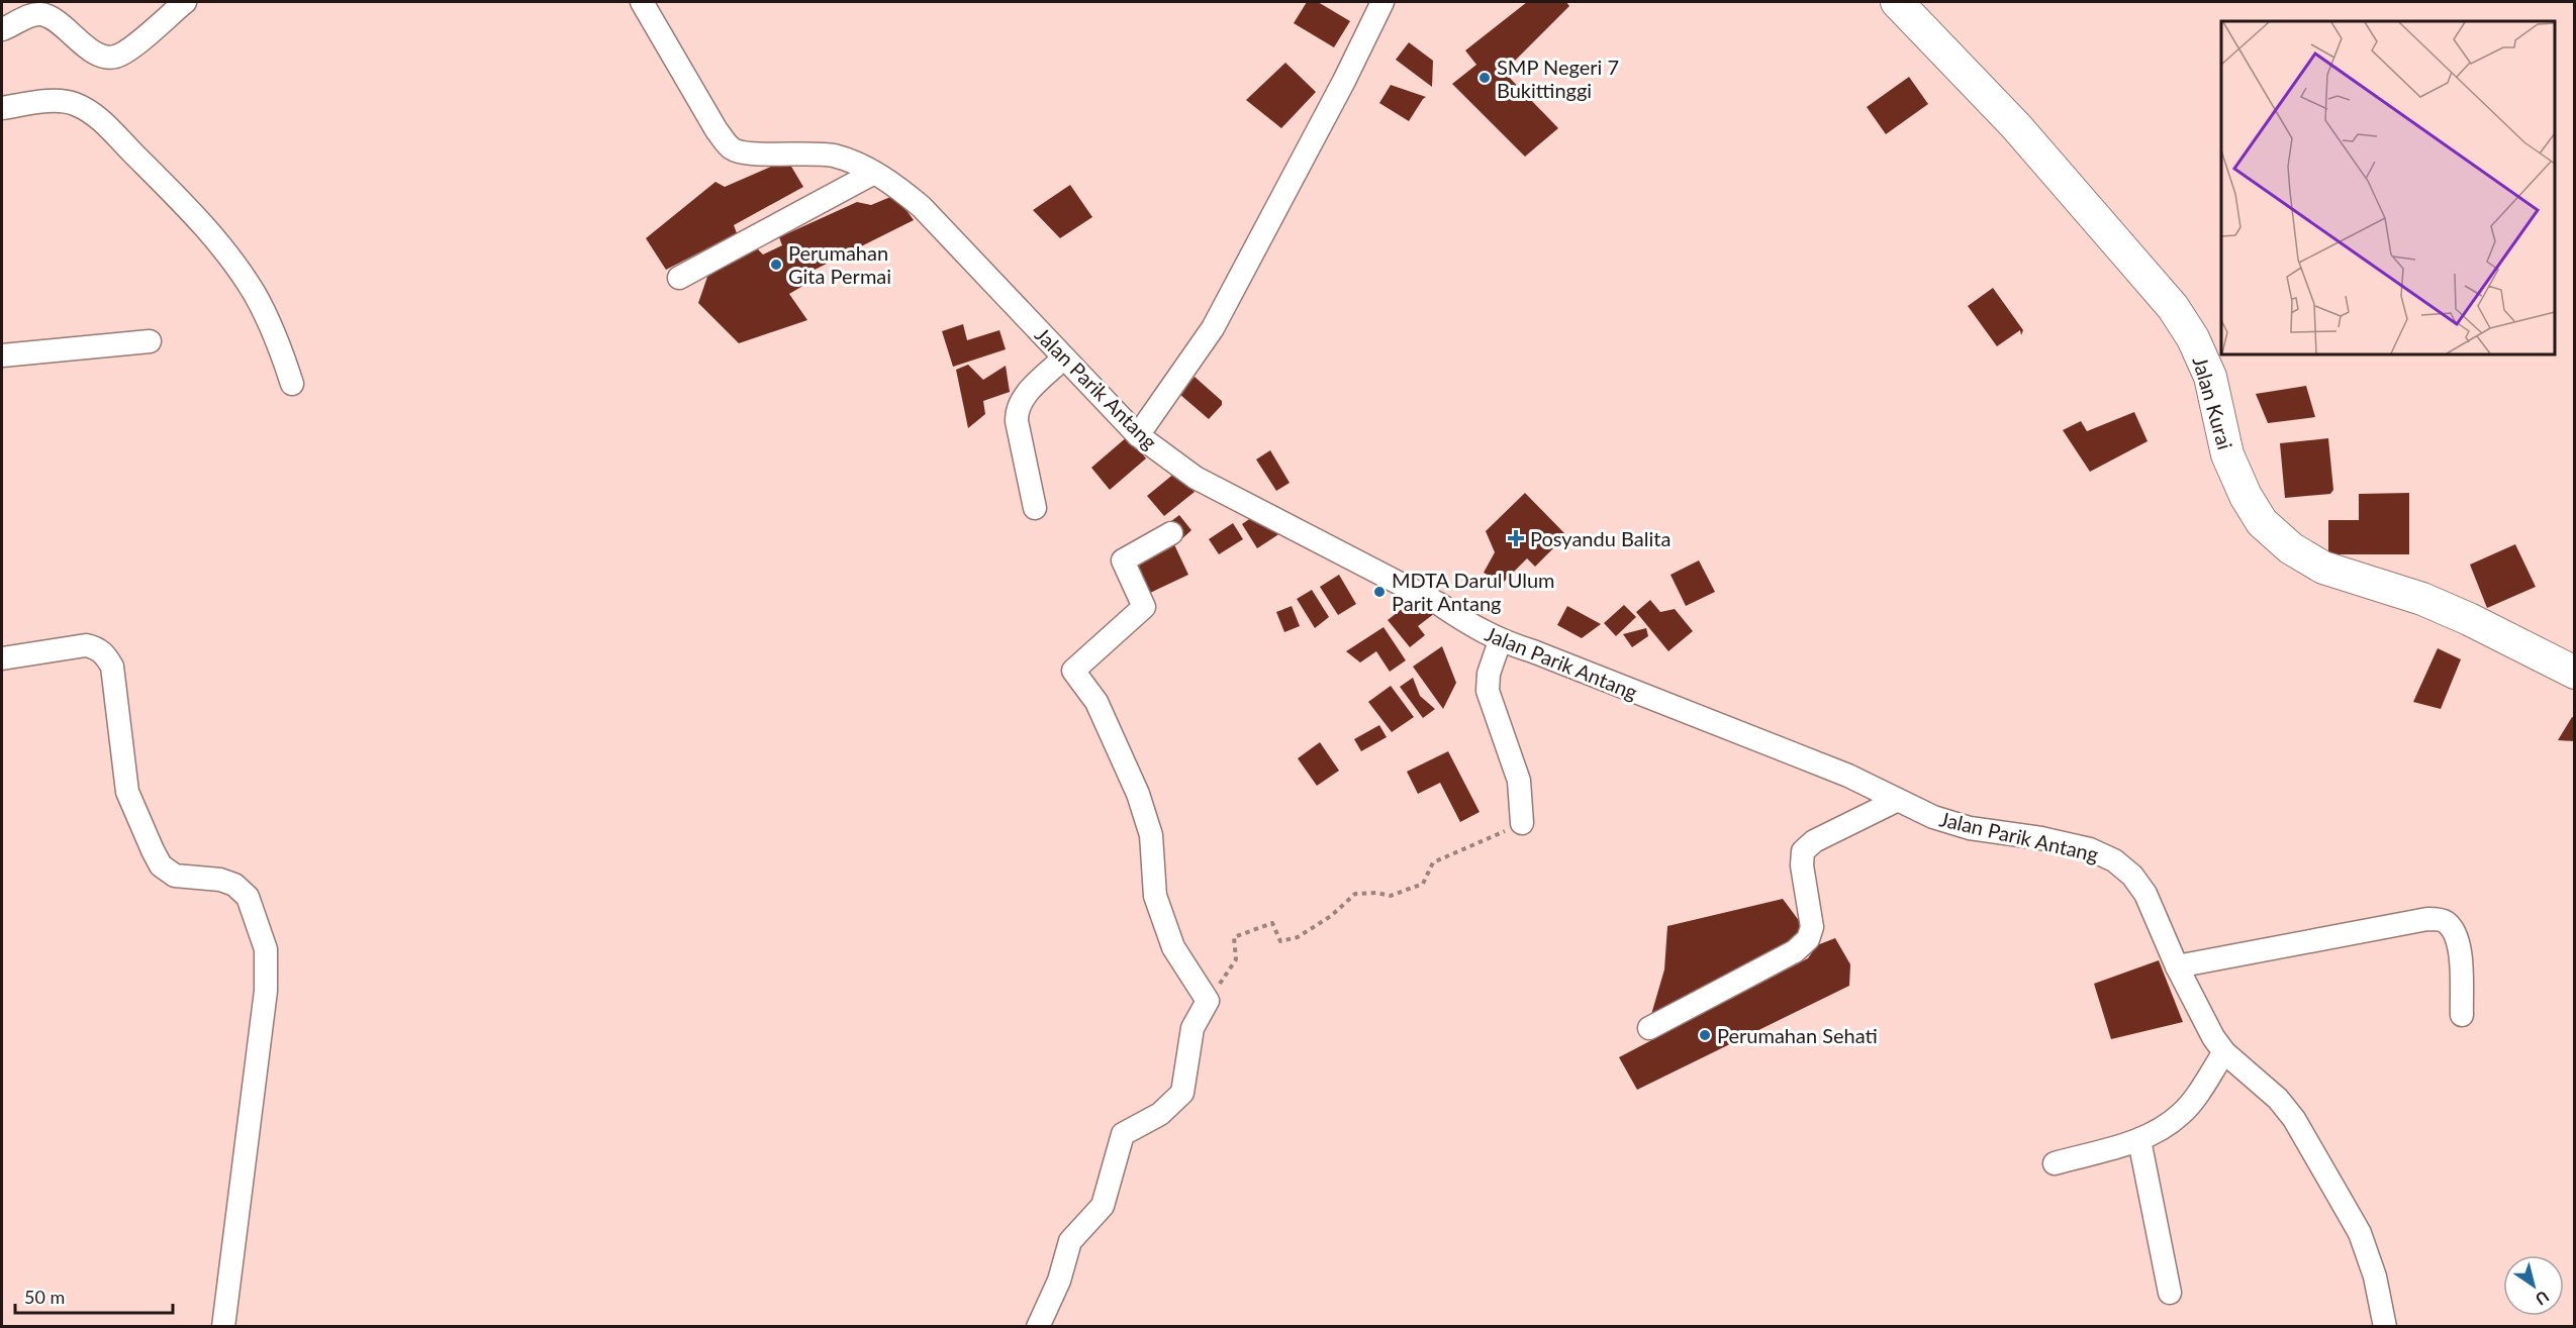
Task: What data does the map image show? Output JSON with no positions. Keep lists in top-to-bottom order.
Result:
{
  "streets": {
    "street": ["Jalan Parik Antang", "Jalan Kurai"]
  },
  "places": {
    "other": [
      "SMP Negeri 7 Bukittinggi",
      "Perumahan Gita Permai",
      "MDTA Darul Ulum Parit Antang",
      "Perumahan Sehati"
    ],
    "health": ["Posyandu Balita"]
  },
  "scale_bar": "50 m",
  "north": "bottom right"
}
